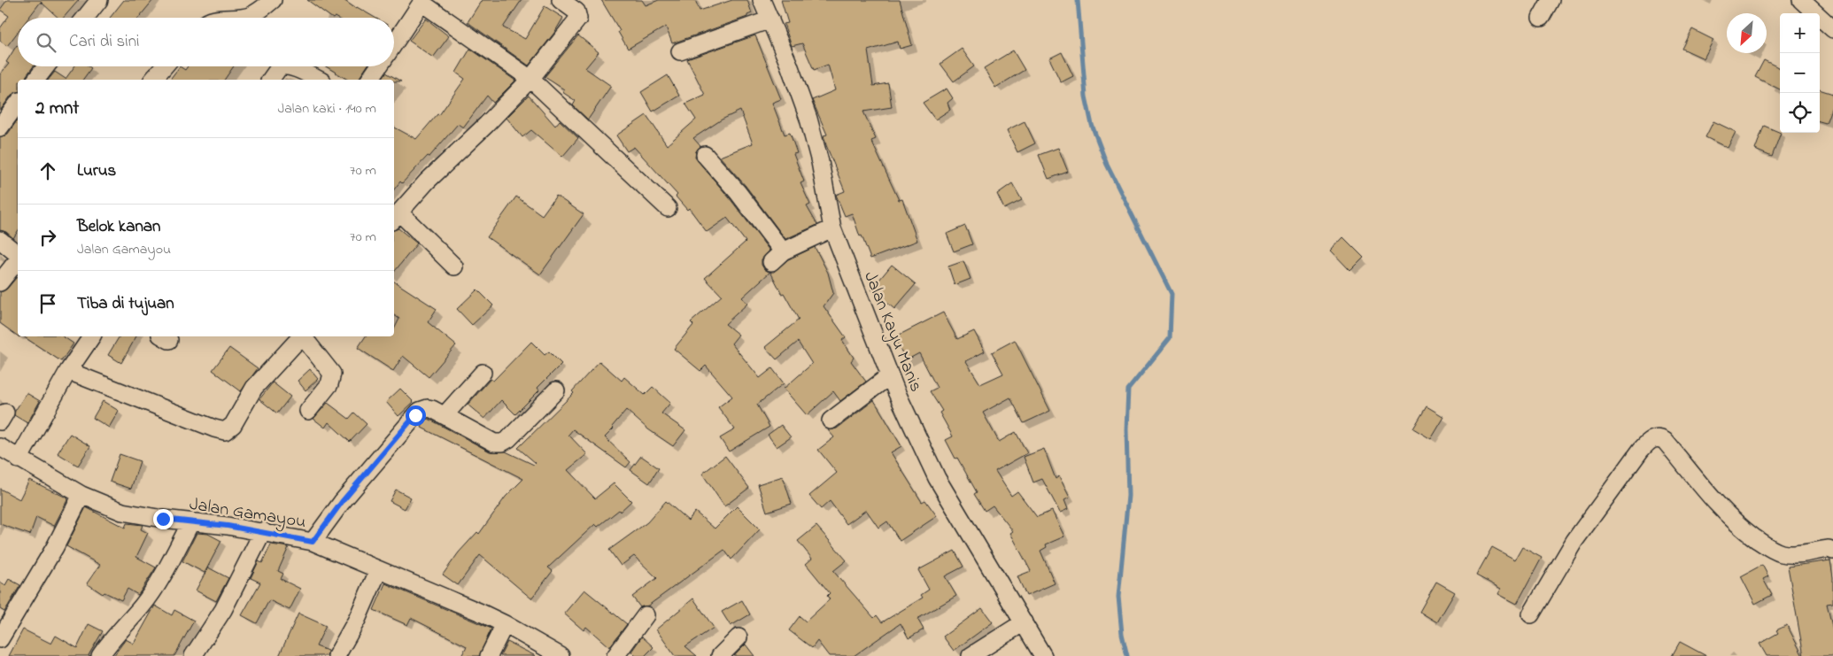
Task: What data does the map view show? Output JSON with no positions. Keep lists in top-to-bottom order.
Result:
{
  "streets": {
    "street": ["Jalan Kayu Manis", "Jalan Gamayou"]
  },
  "north": "bottom left",
  "page": {
    "map_buttons": ["+", "−"],
    "search": "Cari di sini",
    "heading": ["2 mnt", "Jalan kaki · 140 m"],
    "list": [
      ["Lurus", "70 m"],
      ["Belok kanan", "Jalan Gamayou", "70 m"],
      "Tiba di tujuan"
    ]
  }
}
